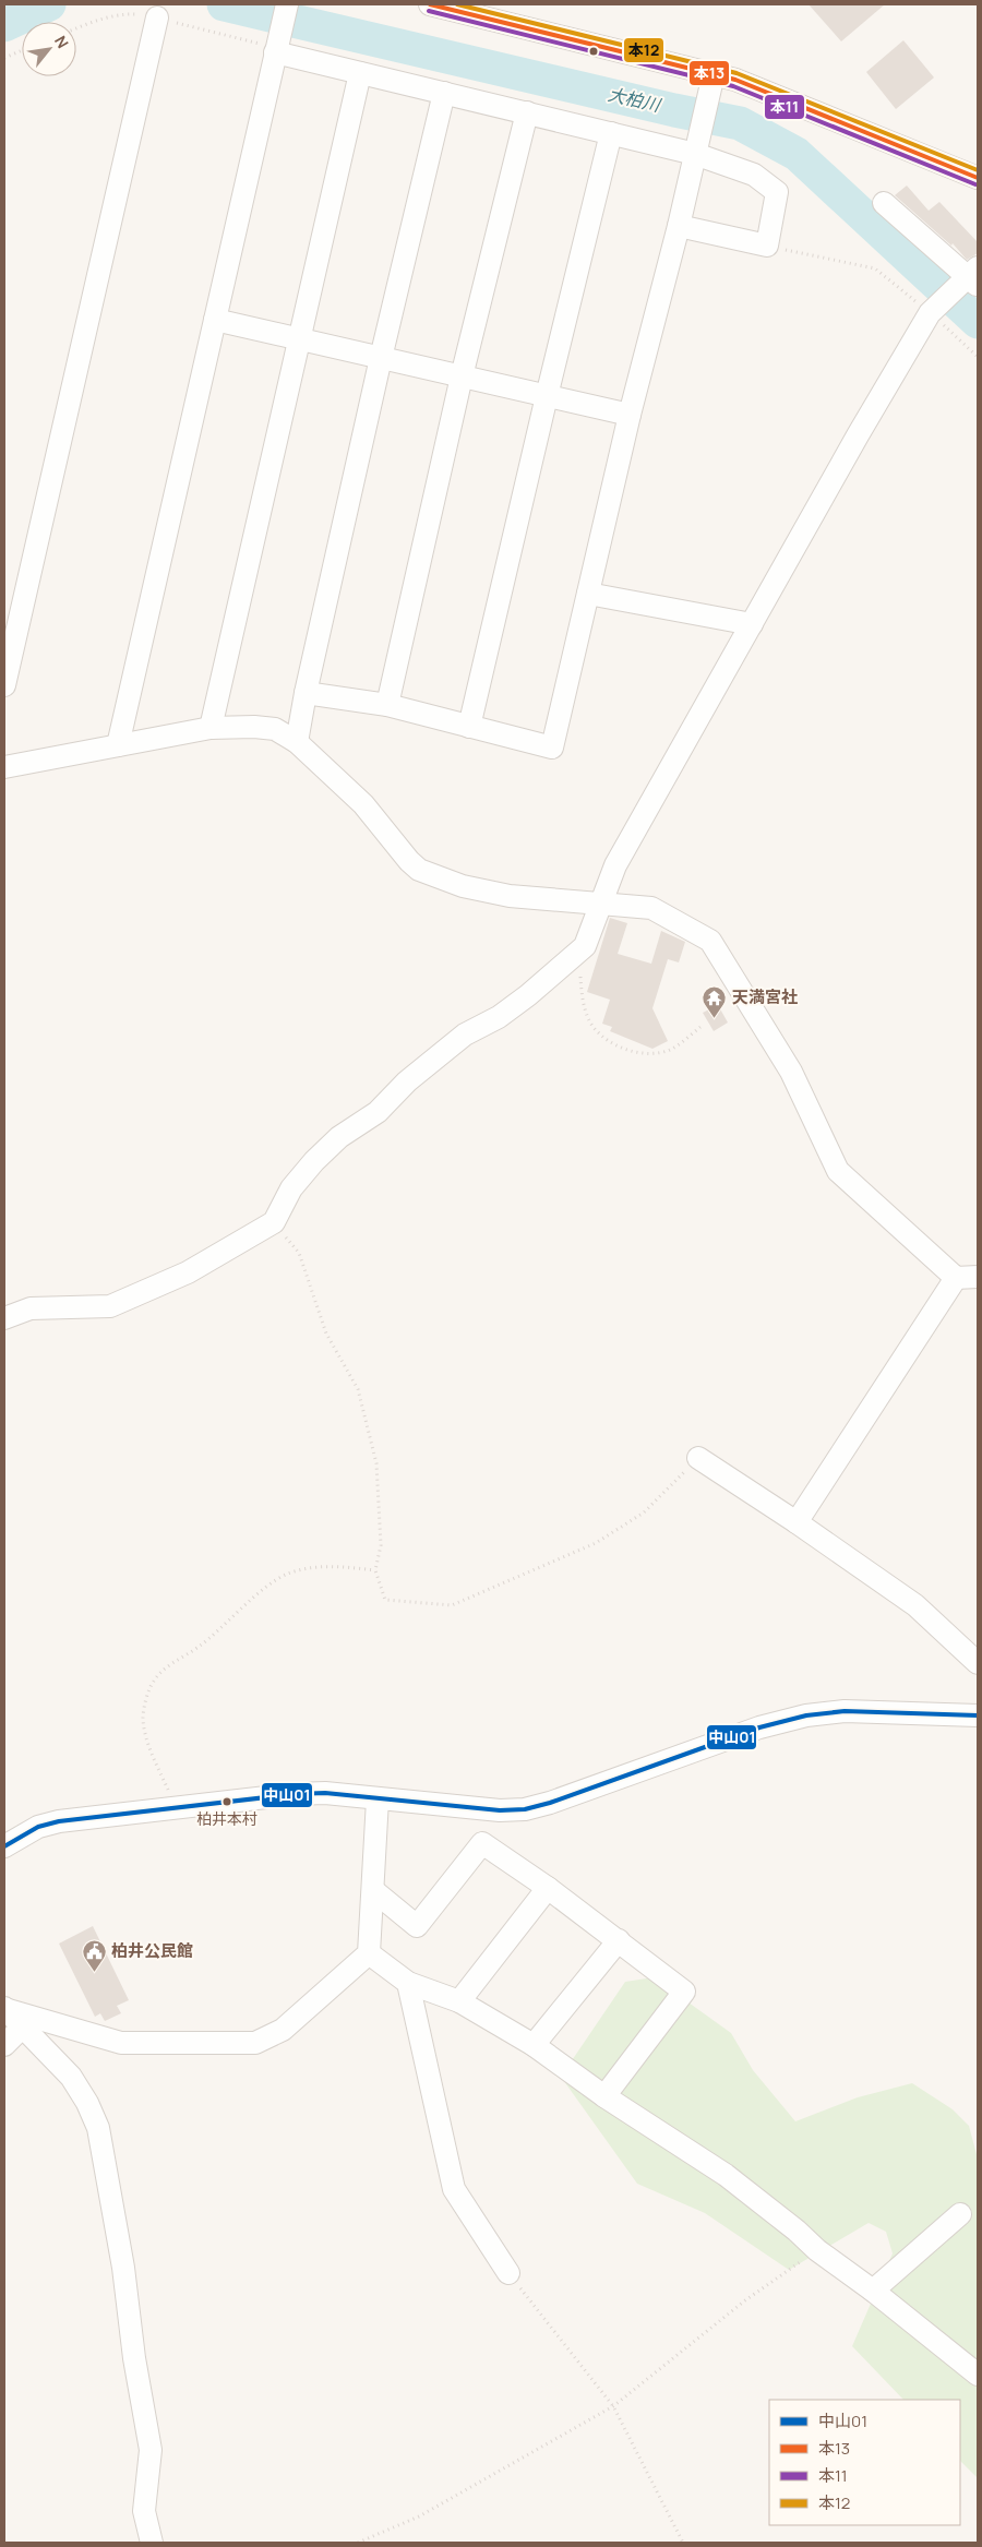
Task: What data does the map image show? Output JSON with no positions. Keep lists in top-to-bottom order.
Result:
{
  "water": ["大柏川"],
  "places": {
    "temple": ["天満宮社"],
    "other": ["柏井本村"],
    "public building": ["柏井公民館"]
  },
  "lines": [
    "transit line 本13",
    "transit line 本12",
    "transit line 本11",
    "transit line 中山01"
  ],
  "legend": [
    "中山01",
    "本13",
    "本11",
    "本12"
  ],
  "north": "top right"
}
